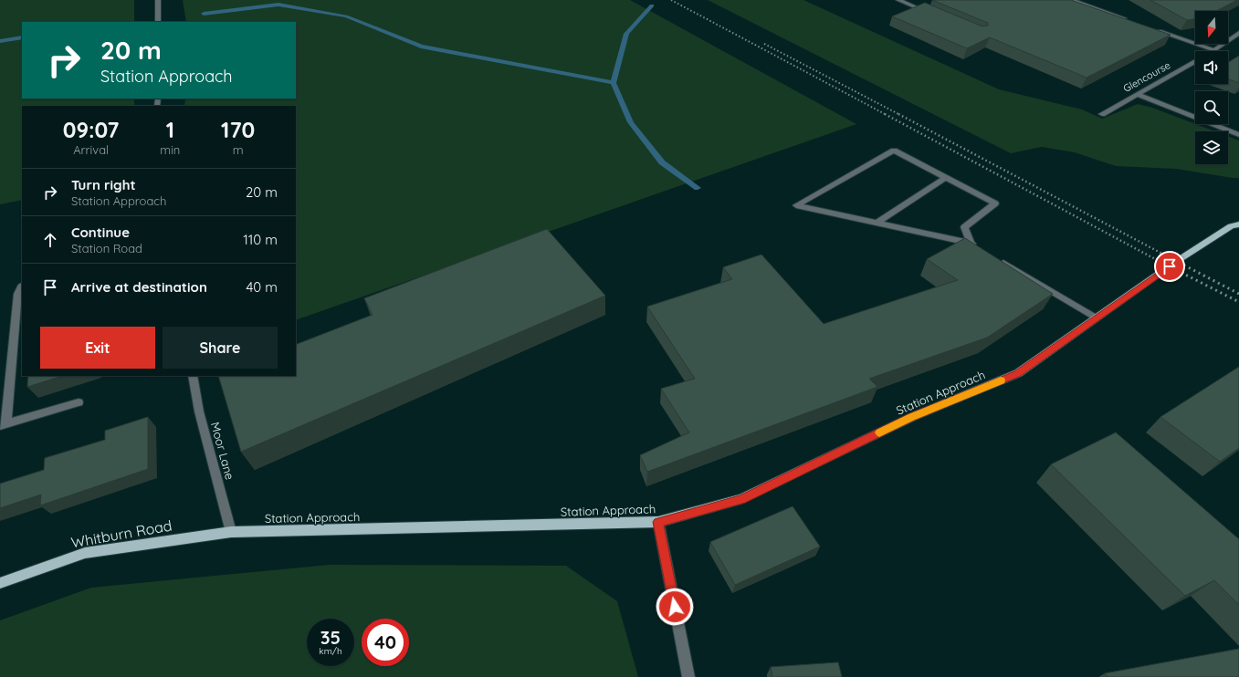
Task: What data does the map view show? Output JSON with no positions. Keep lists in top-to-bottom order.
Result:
{
  "streets": {
    "main road": ["Station Approach", "Whitburn Road"],
    "street": ["Glencourse", "Moor Lane"]
  },
  "crossings": [
    ["Station Approach", "Moor Lane"],
    ["Station Approach", "Whitburn Road"],
    ["Moor Lane", "Whitburn Road"]
  ],
  "north": "bottom",
  "page": {
    "turn": ["20 m", "Station Approach"],
    "eta": [
      "09:07",
      "Arrival",
      "1",
      "min",
      "170",
      "m"
    ],
    "list": [
      {
        "name": "Turn right",
        "note": "Station Approach",
        "value": "20 m"
      },
      {
        "name": "Continue",
        "note": "Station Road",
        "value": "110 m"
      },
      {
        "name": "Arrive at destination",
        "value": "40 m"
      }
    ],
    "buttons": ["Exit", "Share"],
    "speed": "35 km/h",
    "limit": "40"
  }
}
